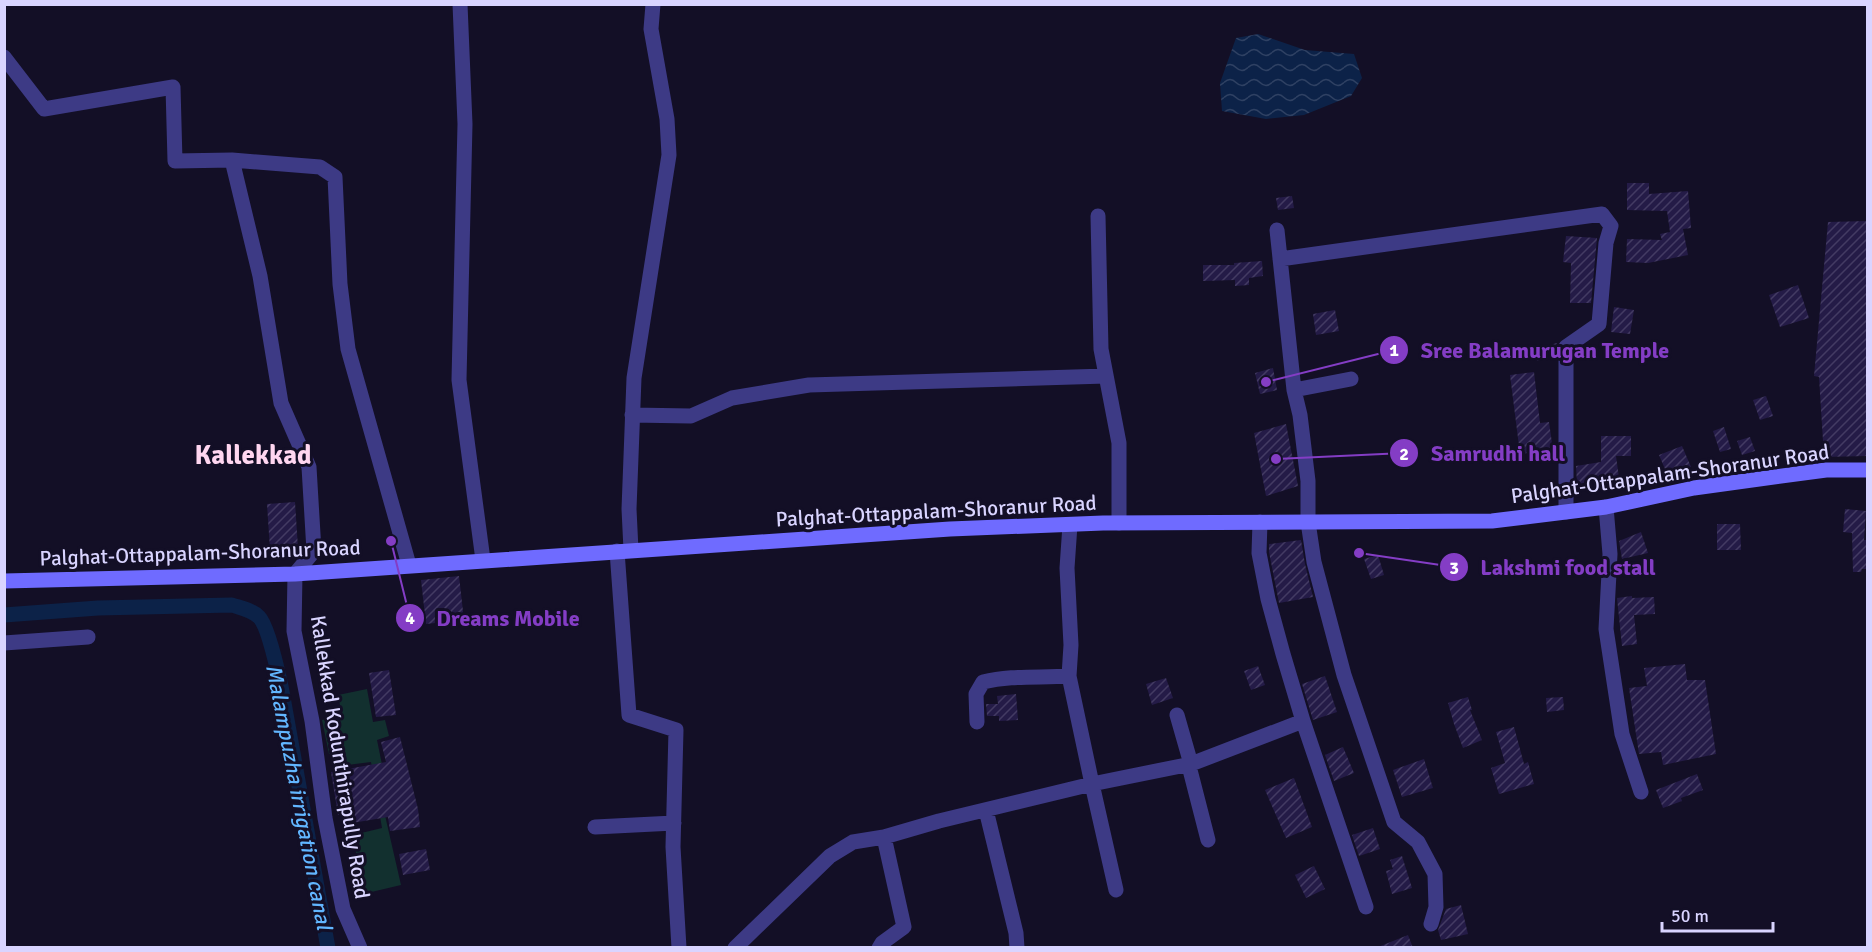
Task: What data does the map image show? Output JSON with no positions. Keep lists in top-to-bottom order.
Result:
{
  "streets": {
    "main road": ["Palghat-Ottappalam-Shoranur Road"],
    "street": ["Kallekkad Kodunthirapully Road"]
  },
  "crossings": [
    ["Palghat-Ottappalam-Shoranur Road", "Kallekkad Kodunthirapully Road"]
  ],
  "districts": ["Kallekkad"],
  "water": ["Malampuzha irrigation canal"],
  "places": [
    "Sree Balamurugan Temple",
    "Samrudhi hall",
    "Dreams Mobile",
    "Lakshmi food stall"
  ],
  "scale_bar": "50 m"
}
